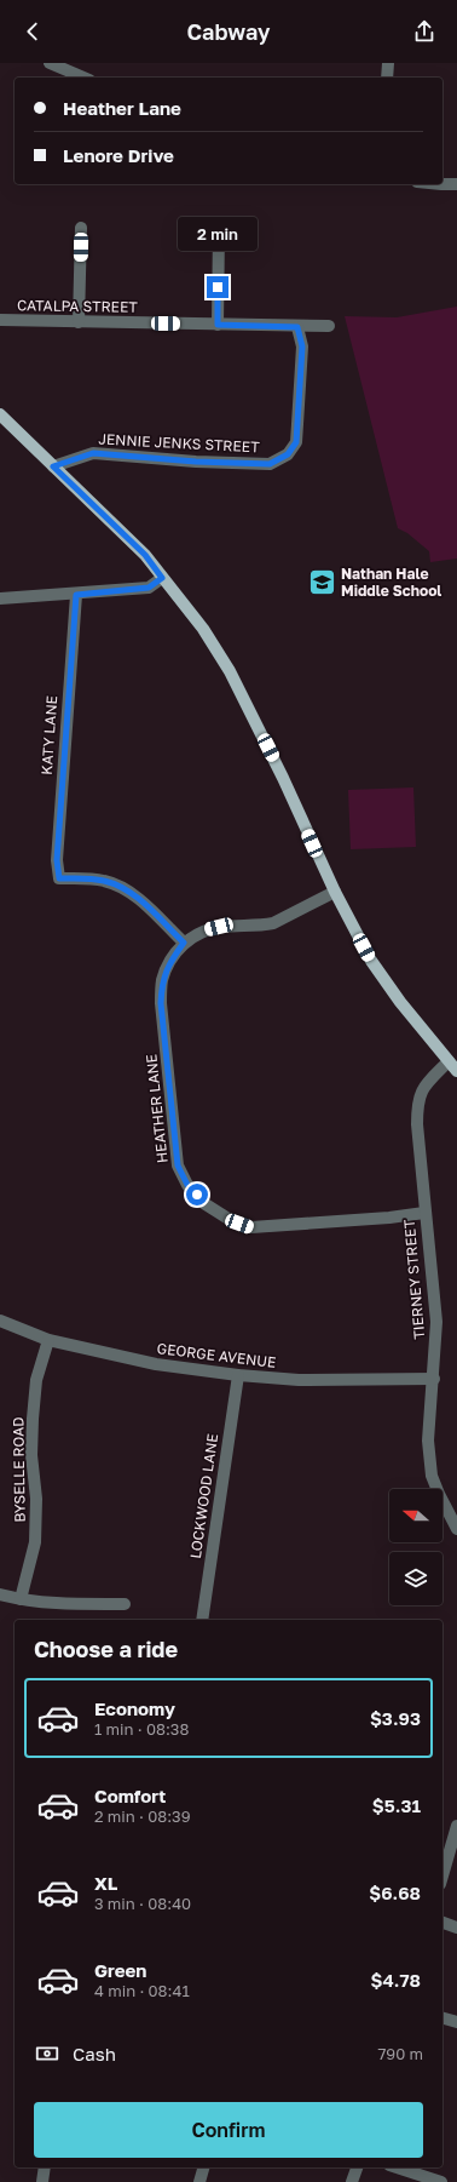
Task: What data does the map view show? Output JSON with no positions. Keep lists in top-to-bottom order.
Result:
{
  "streets": {
    "street": [
      "CATALPA STREET",
      "JENNIE JENKS STREET",
      "KATY LANE",
      "HEATHER LANE",
      "TIERNEY STREET",
      "GEORGE AVENUE",
      "BYSELLE ROAD",
      "LOCKWOOD LANE"
    ]
  },
  "crossings": [
    ["CATALPA STREET", "JENNIE JENKS STREET"],
    ["KATY LANE", "HEATHER LANE"],
    ["HEATHER LANE", "TIERNEY STREET"],
    ["TIERNEY STREET", "GEORGE AVENUE"],
    ["GEORGE AVENUE", "BYSELLE ROAD"],
    ["GEORGE AVENUE", "LOCKWOOD LANE"]
  ],
  "places": {
    "school or university": ["Nathan Hale Middle School"]
  },
  "north": "left",
  "page": {
    "header": "Cabway",
    "banner": ["Heather Lane", "Lenore Drive"],
    "bubble": "2 min",
    "heading": "Choose a ride",
    "list": [
      {
        "name": "Economy",
        "note": "1 min · 08:38",
        "value": "$3.93"
      },
      {
        "name": "Comfort",
        "note": "2 min · 08:39",
        "value": "$5.31"
      },
      {
        "name": "XL",
        "note": "3 min · 08:40",
        "value": "$6.68"
      },
      {
        "name": "Green",
        "note": "4 min · 08:41",
        "value": "$4.78"
      }
    ],
    "pay": ["Cash", "790 m"],
    "buttons": "Confirm"
  }
}
